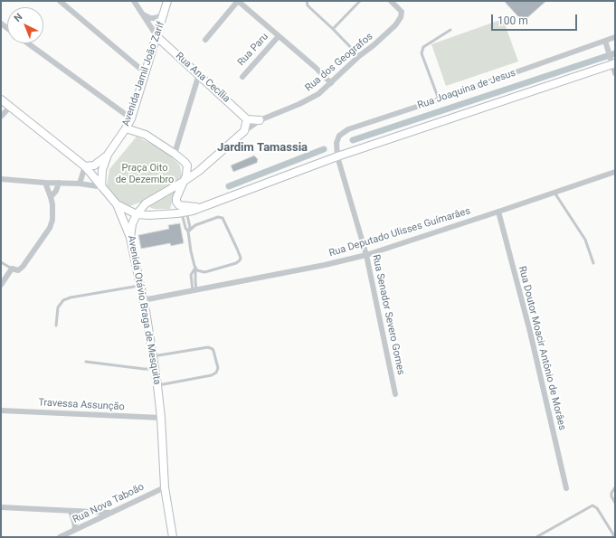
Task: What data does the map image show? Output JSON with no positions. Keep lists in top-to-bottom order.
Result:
{
  "streets": {
    "main road": ["Avenida Jamil João Zarif", "Rua Ana Cecília", "Avenida Otávio Braga de Mesquita"],
    "street": [
      "Rua Paru",
      "Rua dos Geografos",
      "Rua Joaquina de Jesus",
      "Rua Deputado Ulisses Guímarâes",
      "Rua Senador Severo Gomes",
      "Rua Doutor Moacir Antônio de Morâes",
      "Travessa Assunção",
      "Rua Nova Taboão"
    ]
  },
  "crossings": [
    ["Avenida Jamil João Zarif", "Rua Ana Cecília"],
    ["Avenida Jamil João Zarif", "Avenida Otávio Braga de Mesquita"],
    ["Rua Joaquina de Jesus", "Rua Senador Severo Gomes"],
    ["Rua Deputado Ulisses Guímarâes", "Avenida Otávio Braga de Mesquita"],
    ["Rua Deputado Ulisses Guímarâes", "Rua Senador Severo Gomes"],
    ["Rua Deputado Ulisses Guímarâes", "Rua Doutor Moacir Antônio de Morâes"],
    ["Avenida Otávio Braga de Mesquita", "Travessa Assunção"],
    ["Avenida Otávio Braga de Mesquita", "Rua Nova Taboão"]
  ],
  "districts": ["Jardim Tamassia"],
  "parks": ["Praça Oito de Dezembro"],
  "scale_bar": "100 m",
  "north": "top left"
}
